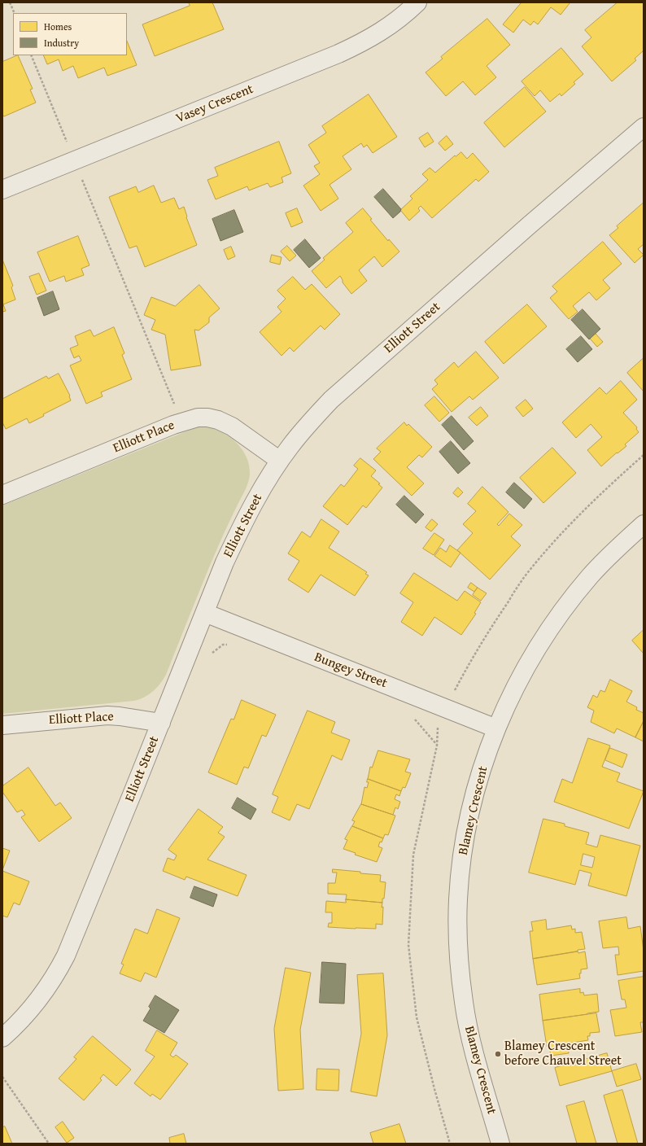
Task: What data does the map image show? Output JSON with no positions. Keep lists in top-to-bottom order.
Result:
{
  "streets": {
    "street": [
      "Vasey Crescent",
      "Elliott Street",
      "Elliott Place",
      "Bungey Street",
      "Blamey Crescent"
    ]
  },
  "crossings": [
    ["Elliott Street", "Elliott Place"],
    ["Elliott Street", "Bungey Street"],
    ["Bungey Street", "Blamey Crescent"]
  ],
  "places": ["Blamey Crescent before Chauvel Street"],
  "legend": ["Homes", "Industry"]
}
